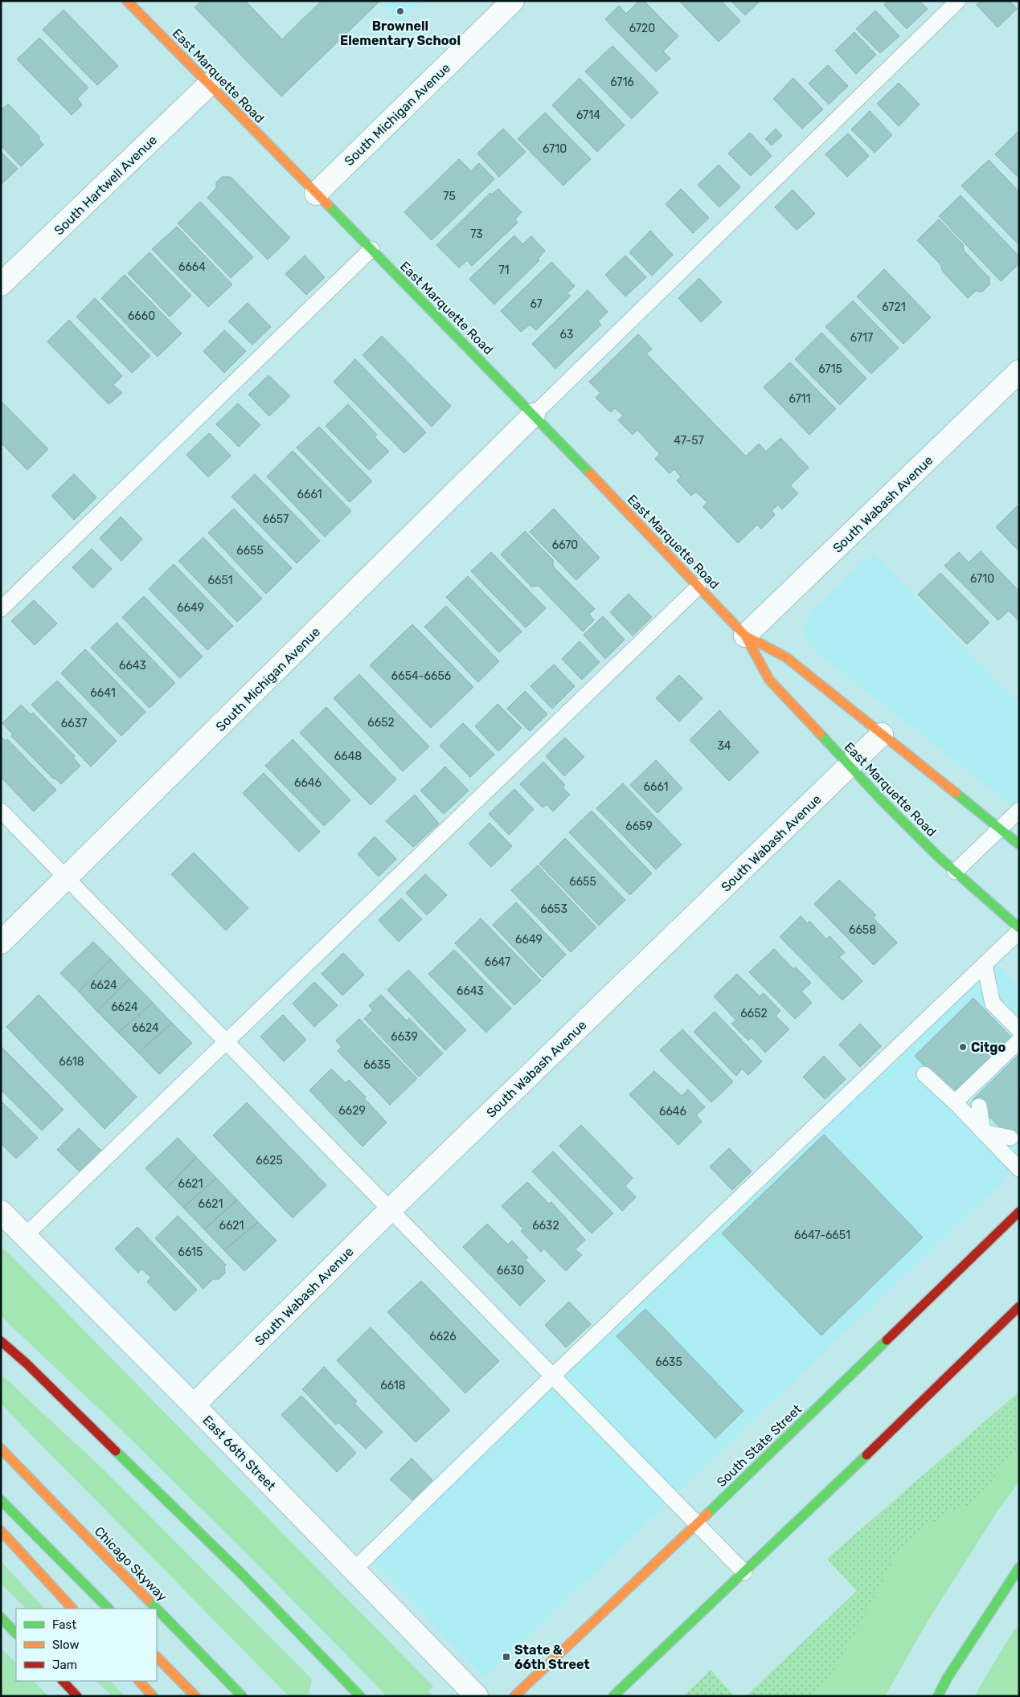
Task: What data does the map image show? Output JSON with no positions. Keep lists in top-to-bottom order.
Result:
{
  "streets": {
    "main road": ["East Marquette Road", "South State Street", "Chicago Skyway"],
    "street": [
      "South Michigan Avenue",
      "South Hartwell Avenue",
      "South Wabash Avenue",
      "East 66th Street"
    ]
  },
  "crossings": [
    ["East Marquette Road", "South Michigan Avenue"],
    ["East Marquette Road", "South Hartwell Avenue"],
    ["East Marquette Road", "South Wabash Avenue"],
    ["South Wabash Avenue", "East 66th Street"]
  ],
  "places": {
    "other": ["Brownell Elementary School", "Citgo"],
    "transit": ["State & 66th Street"]
  },
  "house_numbers": [
    "6720",
    "6716",
    "6714",
    "6710",
    "75",
    "73",
    "6664",
    "71",
    "67",
    "6721",
    "6660",
    "63",
    "6717",
    "6715",
    "6711",
    "47-57",
    "6661",
    "6657",
    "6670",
    "6655",
    "6710",
    "6651",
    "6649",
    "6643",
    "6654-6656",
    "6641",
    "6652",
    "6637",
    "34",
    "6648",
    "6646",
    "6661",
    "6659",
    "6655",
    "6653",
    "6658",
    "6649",
    "6647",
    "6624",
    "6643",
    "6624",
    "6652",
    "6624",
    "6639",
    "6618",
    "6635",
    "6629",
    "6646",
    "6625",
    "6621",
    "6621",
    "6621",
    "6632",
    "6647-6651",
    "6615",
    "6630",
    "6626",
    "6635",
    "6618"
  ],
  "legend": ["Fast", "Slow", "Jam"]
}
